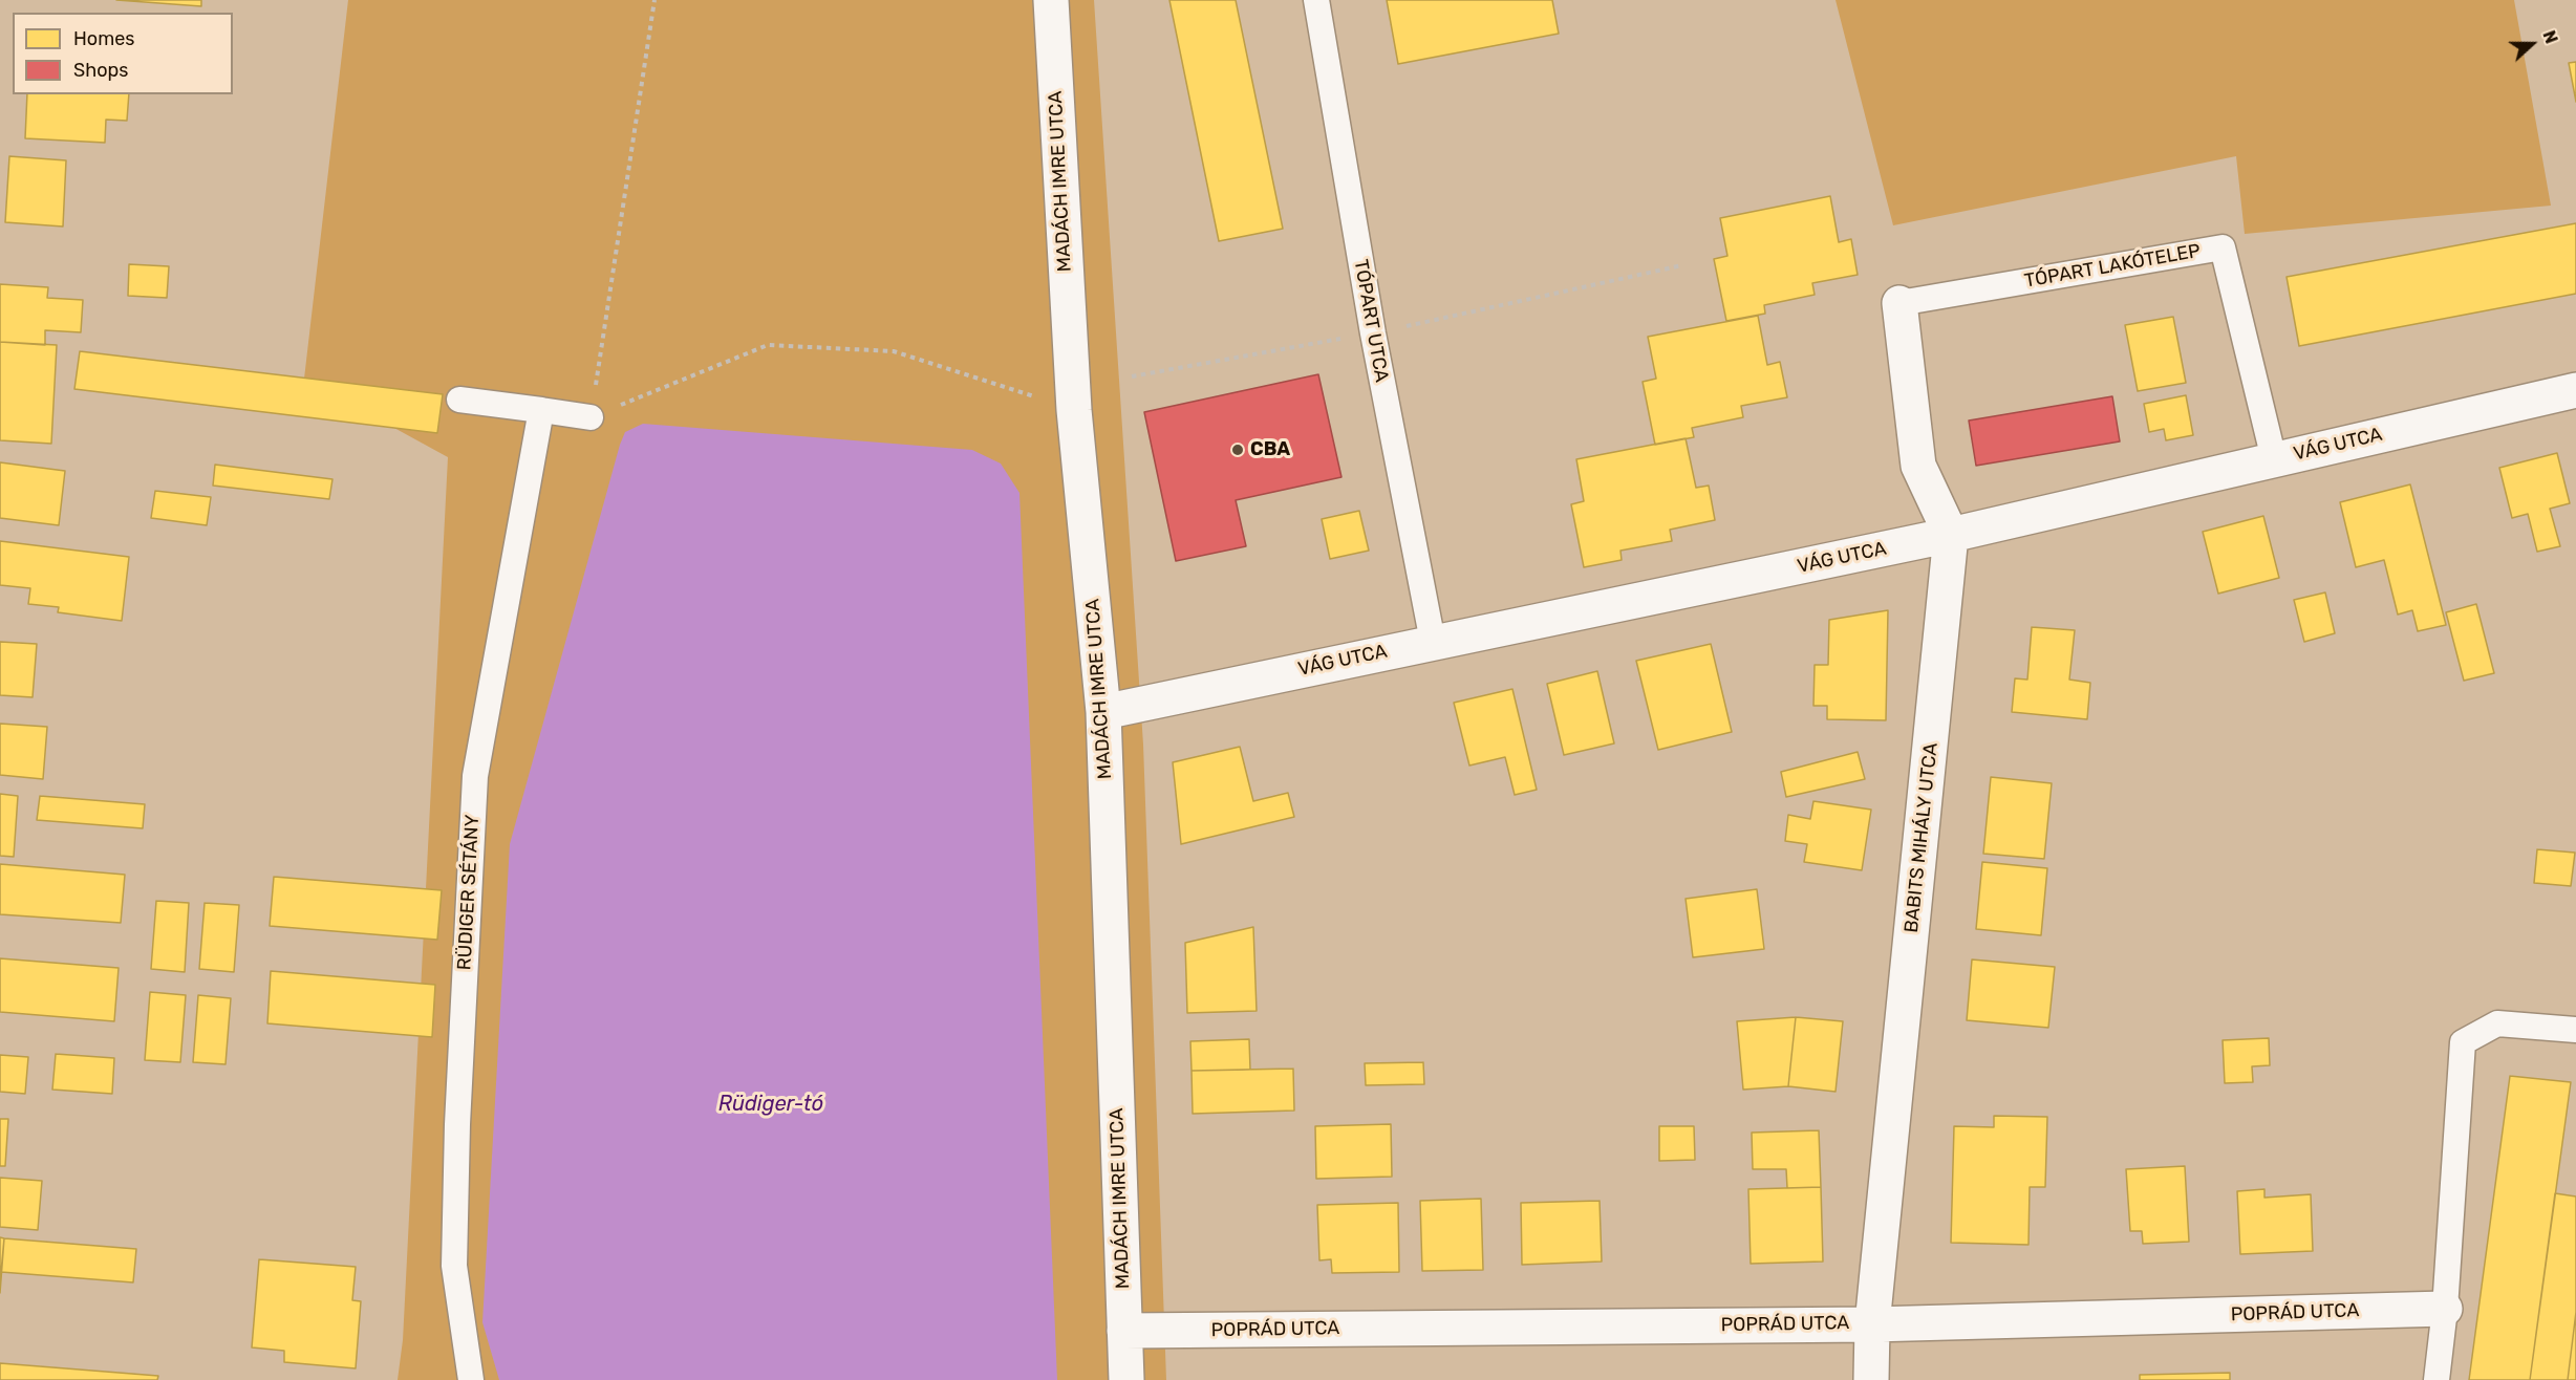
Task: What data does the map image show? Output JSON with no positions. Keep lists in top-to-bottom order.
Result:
{
  "streets": {
    "street": [
      "MADÁCH IMRE UTCA",
      "VÁG UTCA",
      "BABITS MIHÁLY UTCA",
      "POPRÁD UTCA"
    ],
    "lane": ["TÓPART LAKÓTELEP", "TÓPART UTCA", "RÜDIGER SÉTÁNY"]
  },
  "crossings": [
    ["MADÁCH IMRE UTCA", "VÁG UTCA"],
    ["MADÁCH IMRE UTCA", "POPRÁD UTCA"],
    ["TÓPART LAKÓTELEP", "VÁG UTCA"],
    ["TÓPART UTCA", "VÁG UTCA"],
    ["VÁG UTCA", "BABITS MIHÁLY UTCA"],
    ["BABITS MIHÁLY UTCA", "POPRÁD UTCA"]
  ],
  "water": ["Rüdiger-tó"],
  "places": ["CBA"],
  "legend": ["Homes", "Shops"],
  "north": "right"
}
